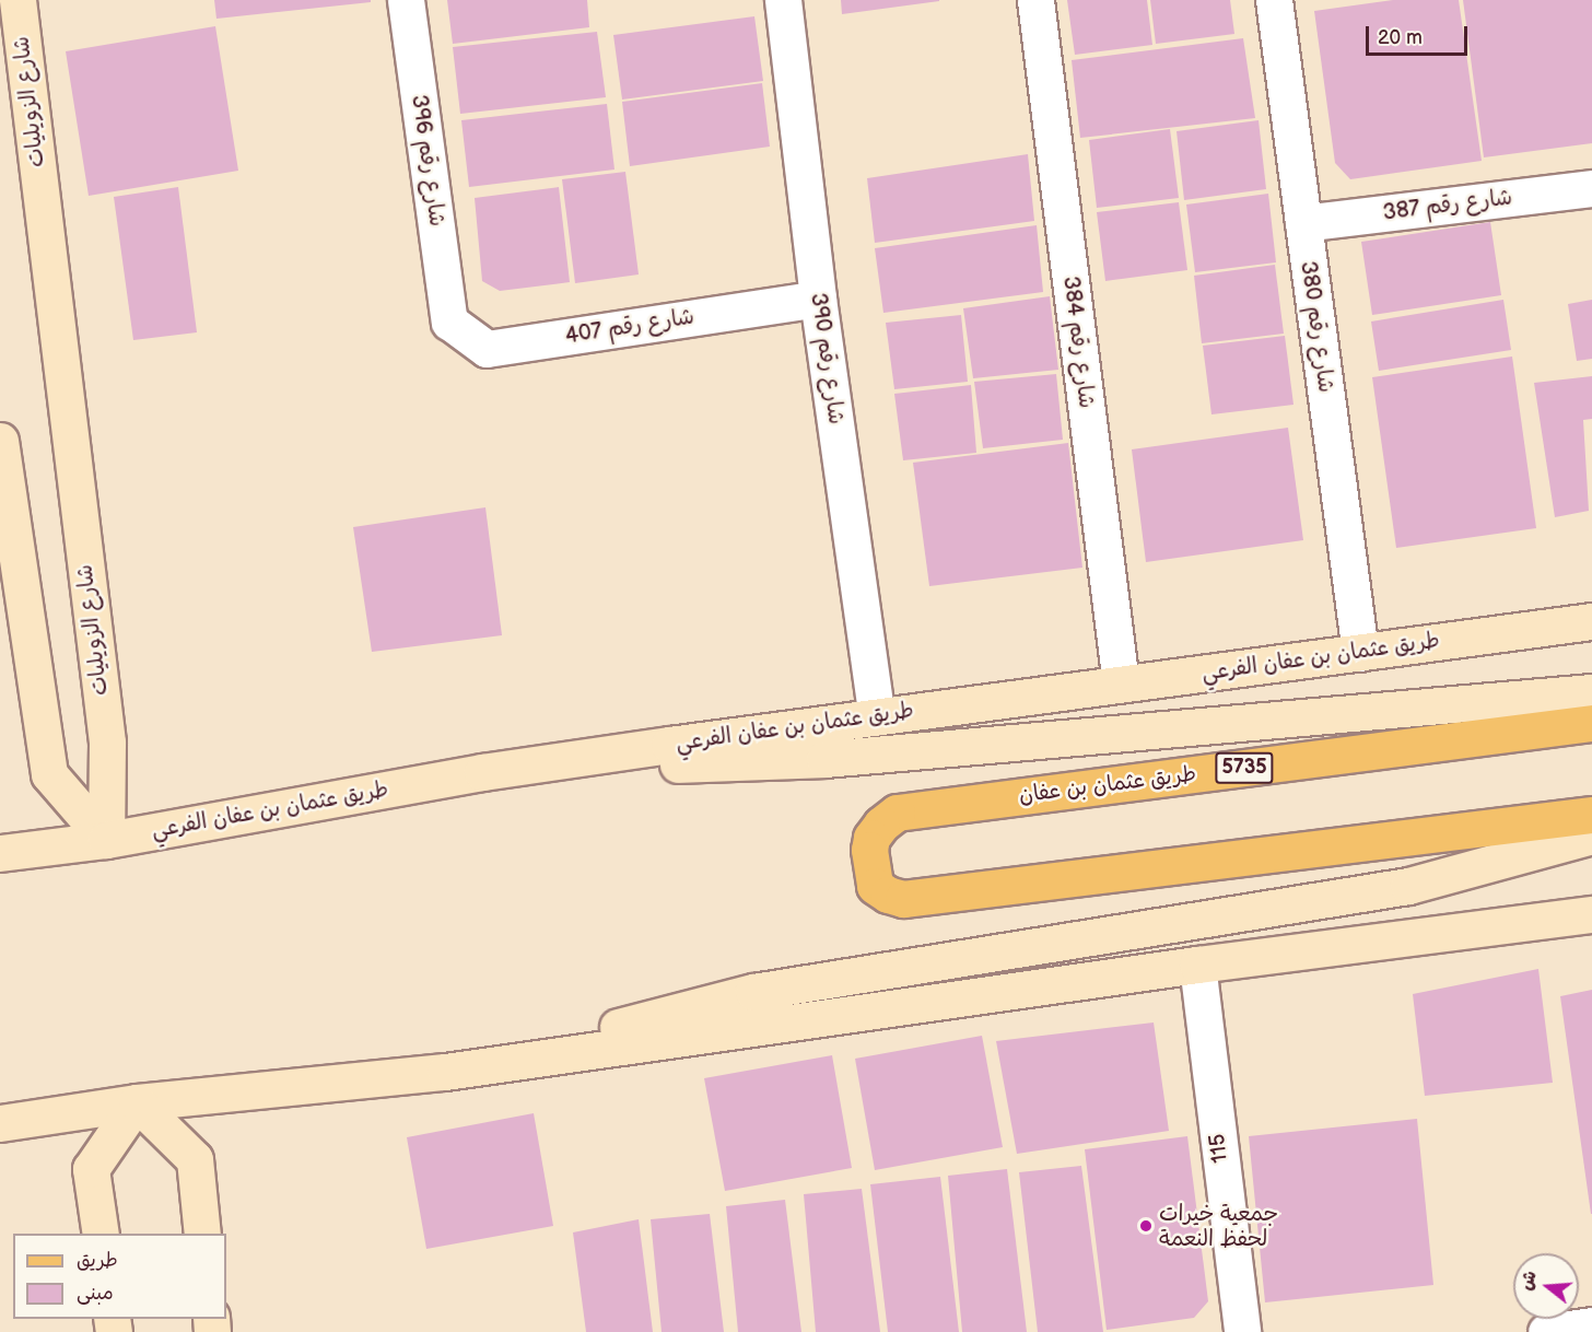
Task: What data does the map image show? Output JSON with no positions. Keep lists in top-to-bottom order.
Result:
{
  "streets": {
    "main road": [
      "شارع الزويليات",
      "طريق عثمان بن عفان الفرعي",
      "5735",
      "طريق عثمان بن عفان"
    ],
    "street": [
      "شارع رقم 396",
      "شارع رقم 387",
      "شارع رقم 407",
      "شارع رقم 380",
      "شارع رقم 384",
      "شارع رقم 390",
      "115"
    ]
  },
  "crossings": [
    ["شارع الزويليات", "طريق عثمان بن عفان الفرعي"],
    ["شارع رقم 396", "شارع رقم 407"],
    ["شارع رقم 387", "شارع رقم 380"],
    ["شارع رقم 407", "شارع رقم 390"],
    ["شارع رقم 380", "طريق عثمان بن عفان الفرعي"],
    ["شارع رقم 384", "طريق عثمان بن عفان الفرعي"],
    ["شارع رقم 390", "طريق عثمان بن عفان الفرعي"]
  ],
  "places": ["جمعية خيرات لحفظ النعمة"],
  "legend": ["طريق", "مبنى"],
  "scale_bar": "20 m",
  "north": "left"
}
